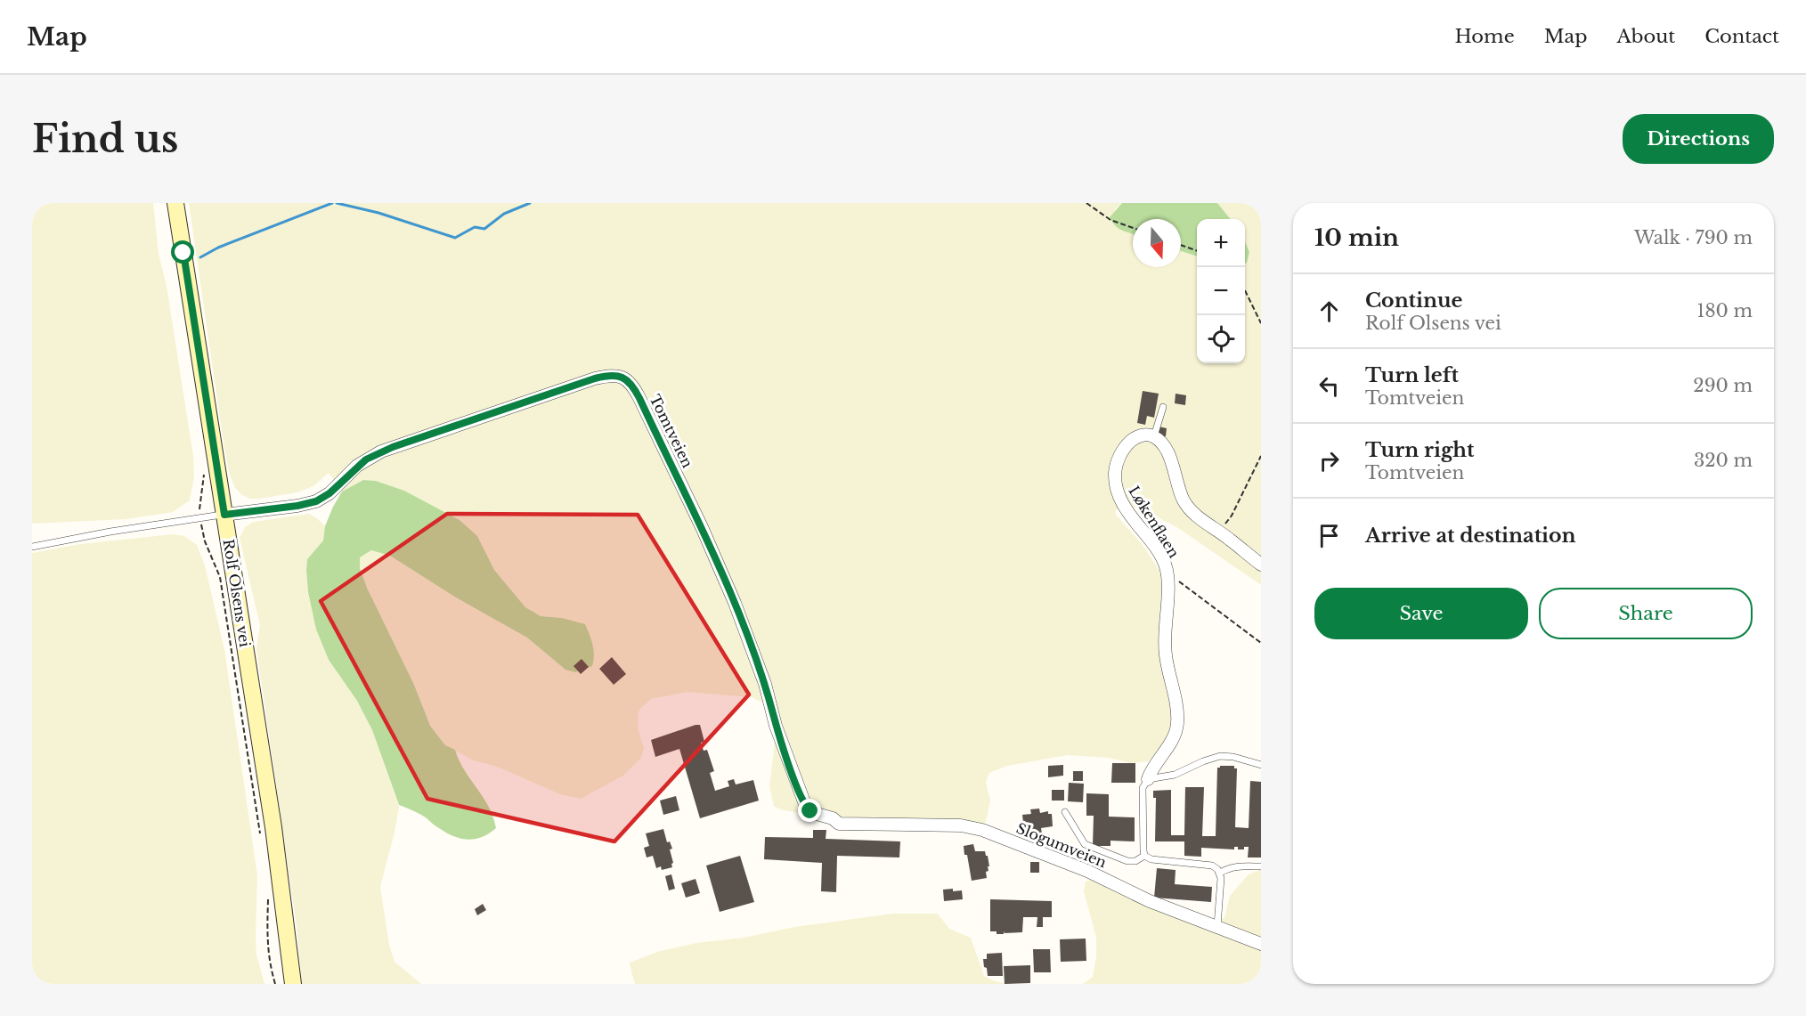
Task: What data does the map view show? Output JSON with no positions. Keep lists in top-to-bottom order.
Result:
{
  "streets": {
    "main road": ["Rolf Olsens vei"],
    "street": ["Tomtveien", "Løkenflaen", "Slogumveien"]
  },
  "crossings": [
    ["Tomtveien", "Rolf Olsens vei"],
    ["Tomtveien", "Slogumveien"]
  ],
  "north": "bottom",
  "page": {
    "header": "Map",
    "nav": [
      "Home",
      "Map",
      "About",
      "Contact"
    ],
    "buttons": [
      "Directions",
      ["Save", "Share"]
    ],
    "title": "Find us",
    "heading": ["10 min", "Walk · 790 m"],
    "map_buttons": ["+", "−"],
    "list": [
      ["Continue", "Rolf Olsens vei", "180 m"],
      ["Turn left", "Tomtveien", "290 m"],
      ["Turn right", "Tomtveien", "320 m"],
      "Arrive at destination"
    ]
  }
}
